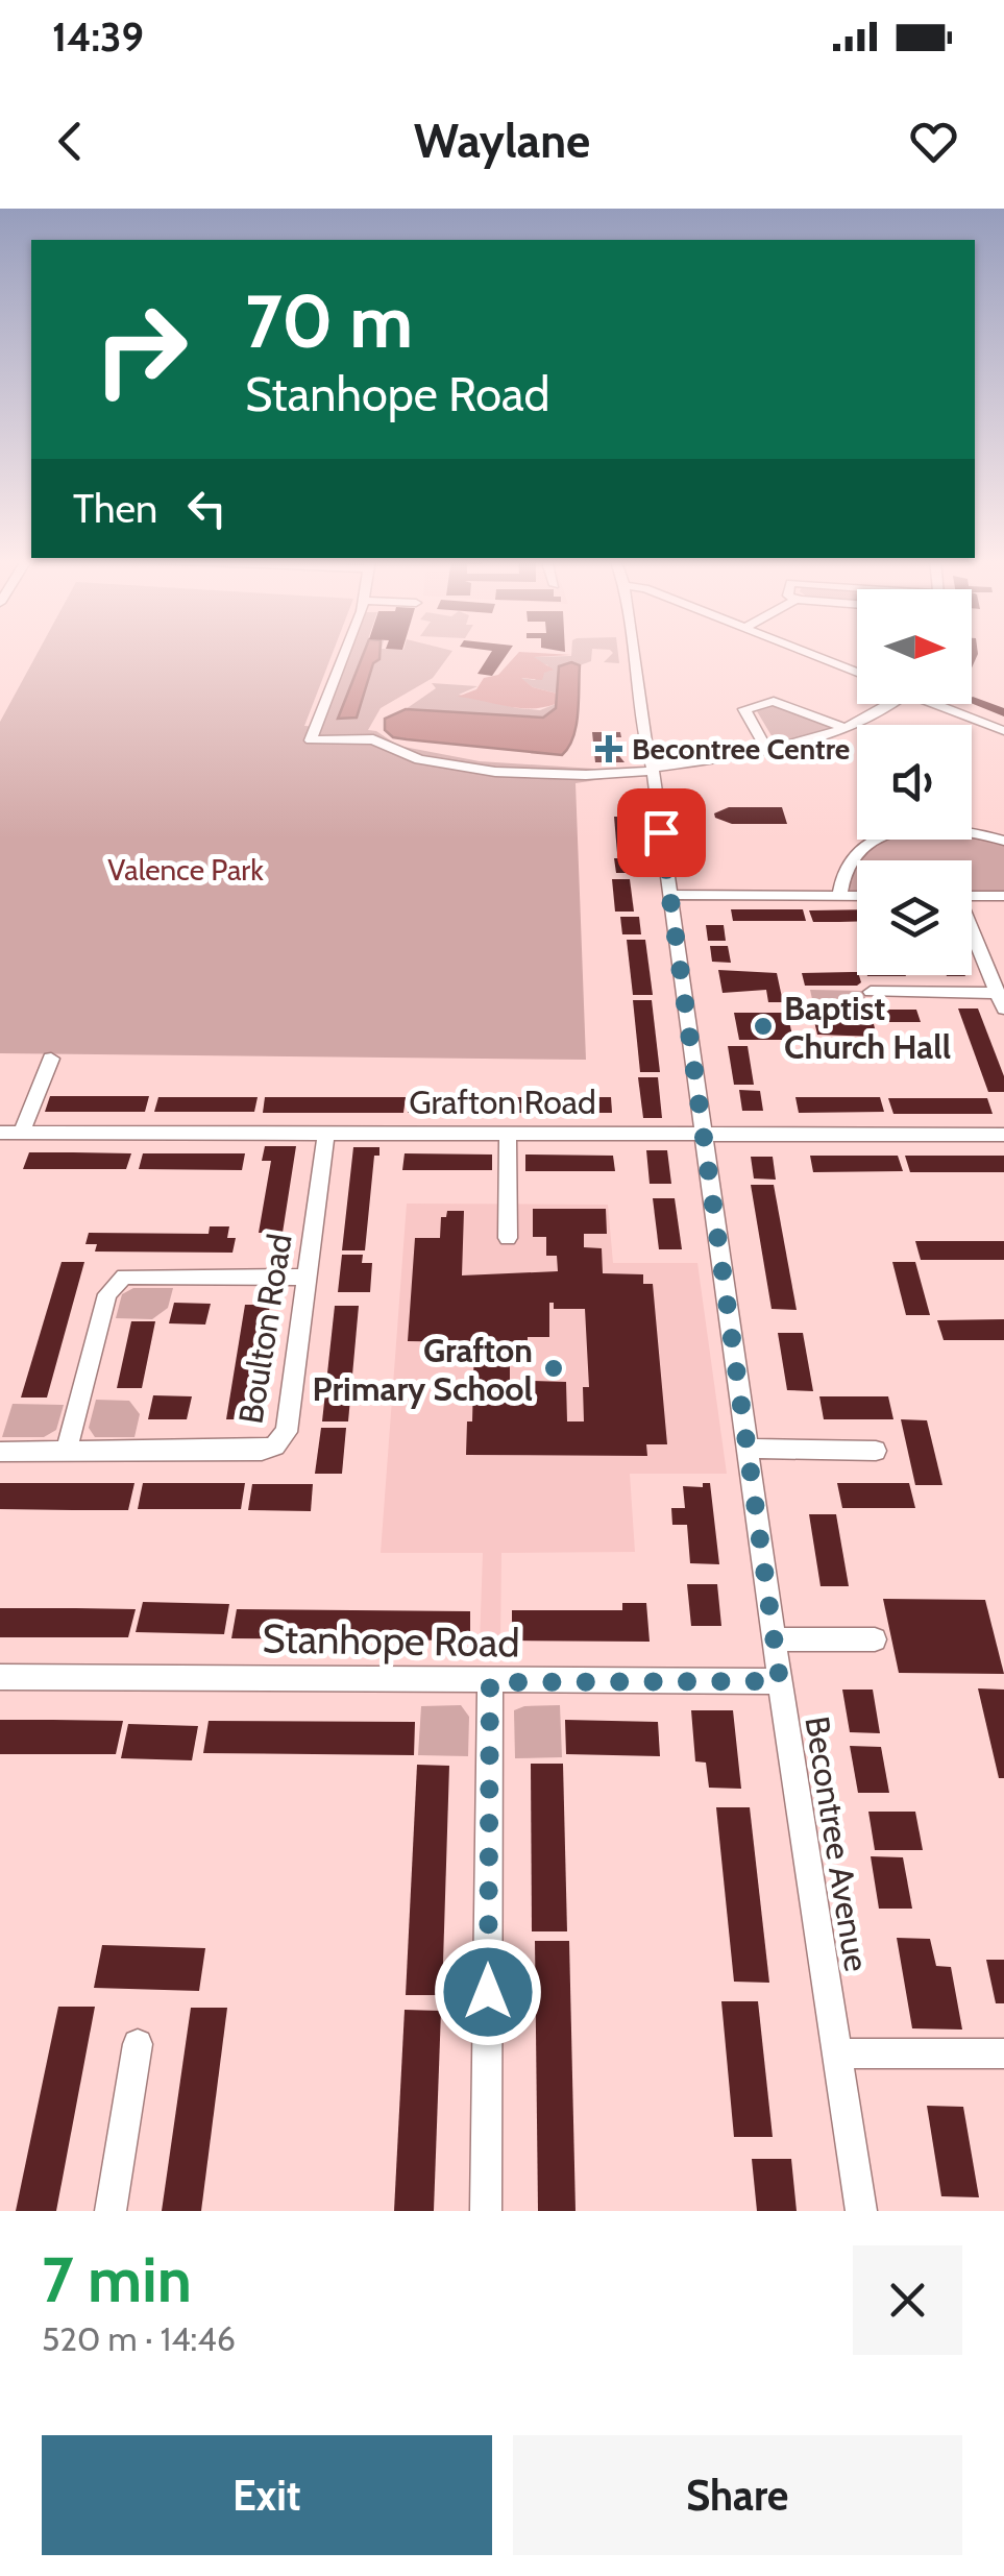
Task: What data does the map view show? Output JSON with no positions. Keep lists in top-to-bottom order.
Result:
{
  "streets": {
    "street": [
      "Grafton Road",
      "Boulton Road",
      "Stanhope Road",
      "Becontree Avenue"
    ]
  },
  "crossings": [
    ["Grafton Road", "Boulton Road"],
    ["Grafton Road", "Becontree Avenue"],
    ["Stanhope Road", "Becontree Avenue"]
  ],
  "parks": ["Valence Park"],
  "places": {
    "health": ["Becontree Centre"],
    "other": ["Baptist Church Hall", "Grafton Primary School"]
  },
  "north": "right",
  "page": {
    "status": "14:39",
    "header": "Waylane",
    "turn": ["70 m", "Stanhope Road"],
    "then": "Then",
    "heading": ["7 min", "520 m · 14:46"],
    "buttons": ["Exit", "Share"]
  }
}
